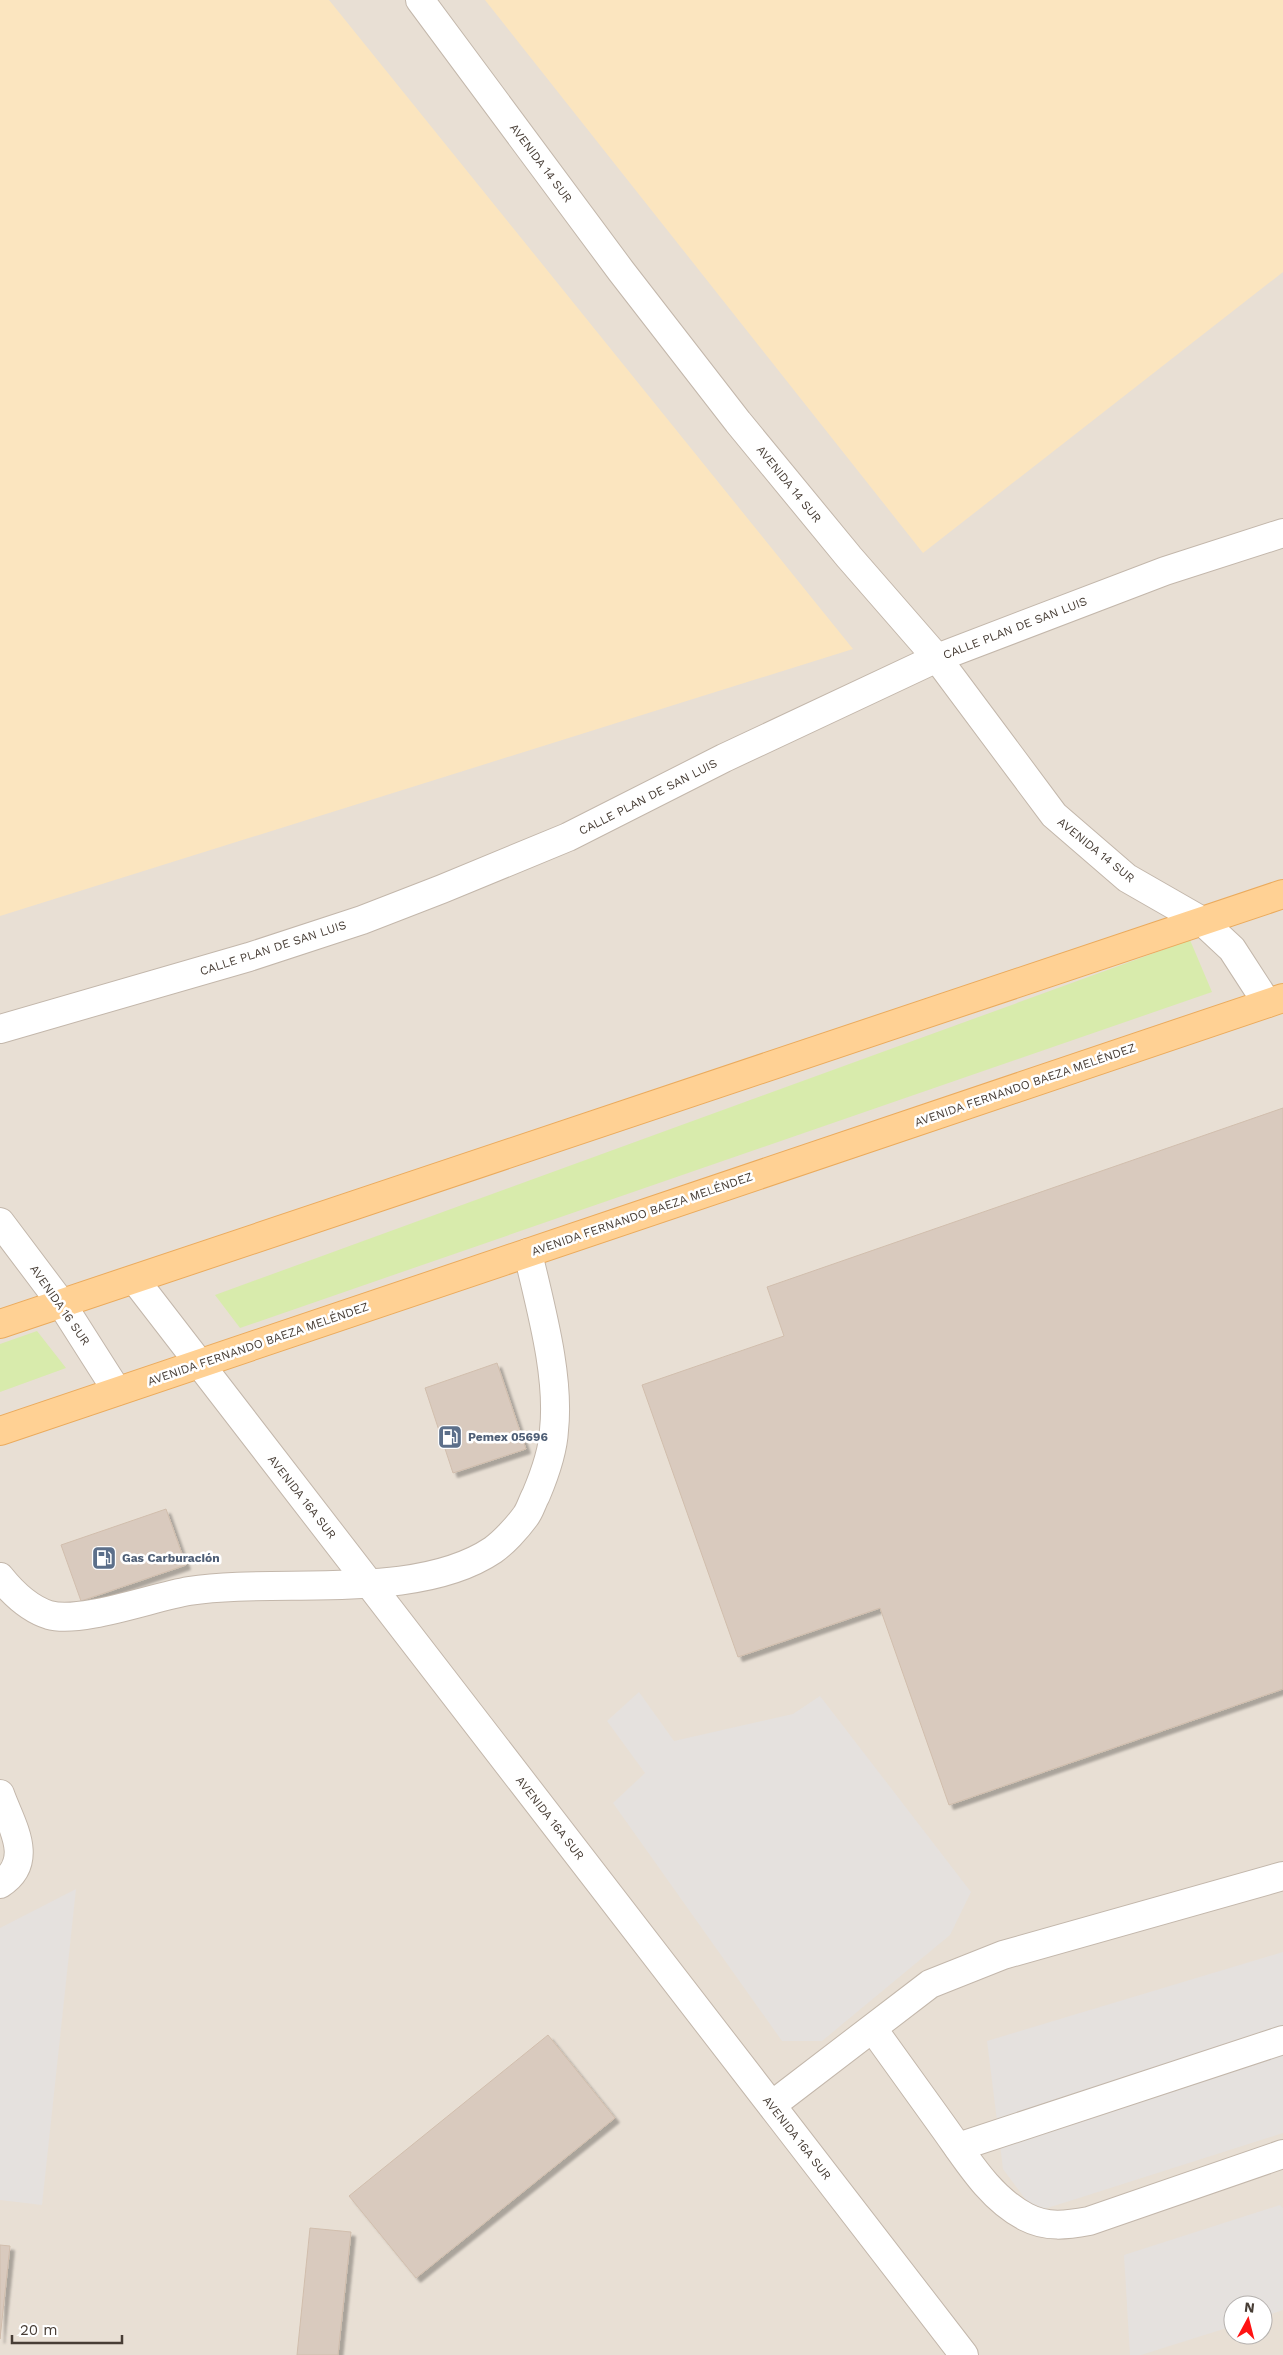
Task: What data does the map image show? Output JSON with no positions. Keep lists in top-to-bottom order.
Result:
{
  "streets": {
    "main road": ["AVENIDA FERNANDO BAEZA MELÉNDEZ"],
    "street": [
      "AVENIDA 14 SUR",
      "CALLE PLAN DE SAN LUIS",
      "AVENIDA 16 SUR",
      "AVENIDA 16A SUR"
    ]
  },
  "crossings": [
    ["AVENIDA 14 SUR", "CALLE PLAN DE SAN LUIS"],
    ["AVENIDA 14 SUR", "AVENIDA FERNANDO BAEZA MELÉNDEZ"],
    ["AVENIDA FERNANDO BAEZA MELÉNDEZ", "AVENIDA 16 SUR"],
    ["AVENIDA FERNANDO BAEZA MELÉNDEZ", "AVENIDA 16A SUR"]
  ],
  "places": {
    "fuel station": ["Pemex 05696", "Gas Carburación"]
  },
  "scale_bar": "20 m",
  "north": "top"
}
